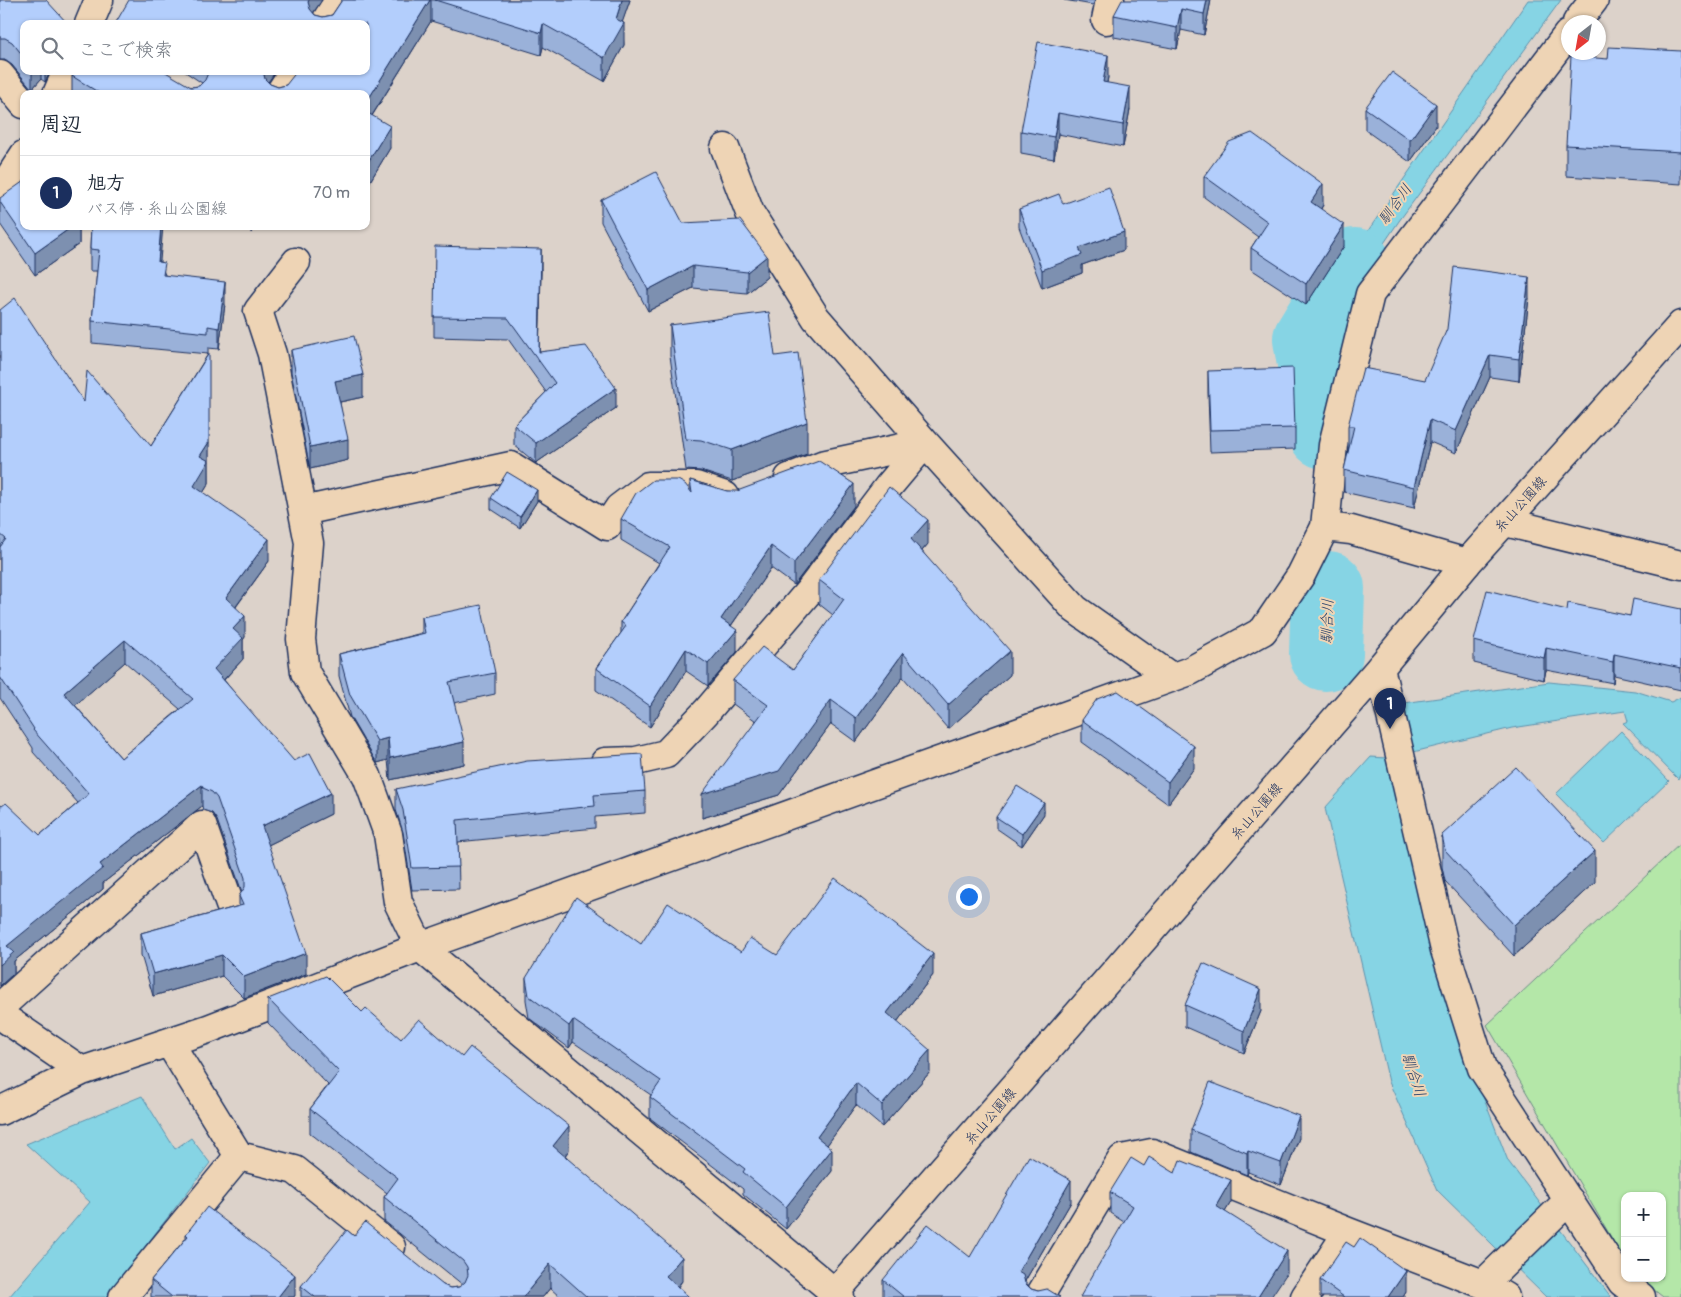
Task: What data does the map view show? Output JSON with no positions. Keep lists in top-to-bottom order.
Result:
{
  "streets": {
    "street": ["糸山公園線"]
  },
  "water": ["馴合川"],
  "north": "bottom left",
  "page": {
    "search": "ここで検索",
    "heading": "周辺",
    "list": [
      {
        "mark": "1",
        "name": "旭方",
        "note": "バス停 · 糸山公園線",
        "value": "70 m"
      }
    ],
    "pins": "1",
    "map_buttons": ["+", "−"]
  }
}
